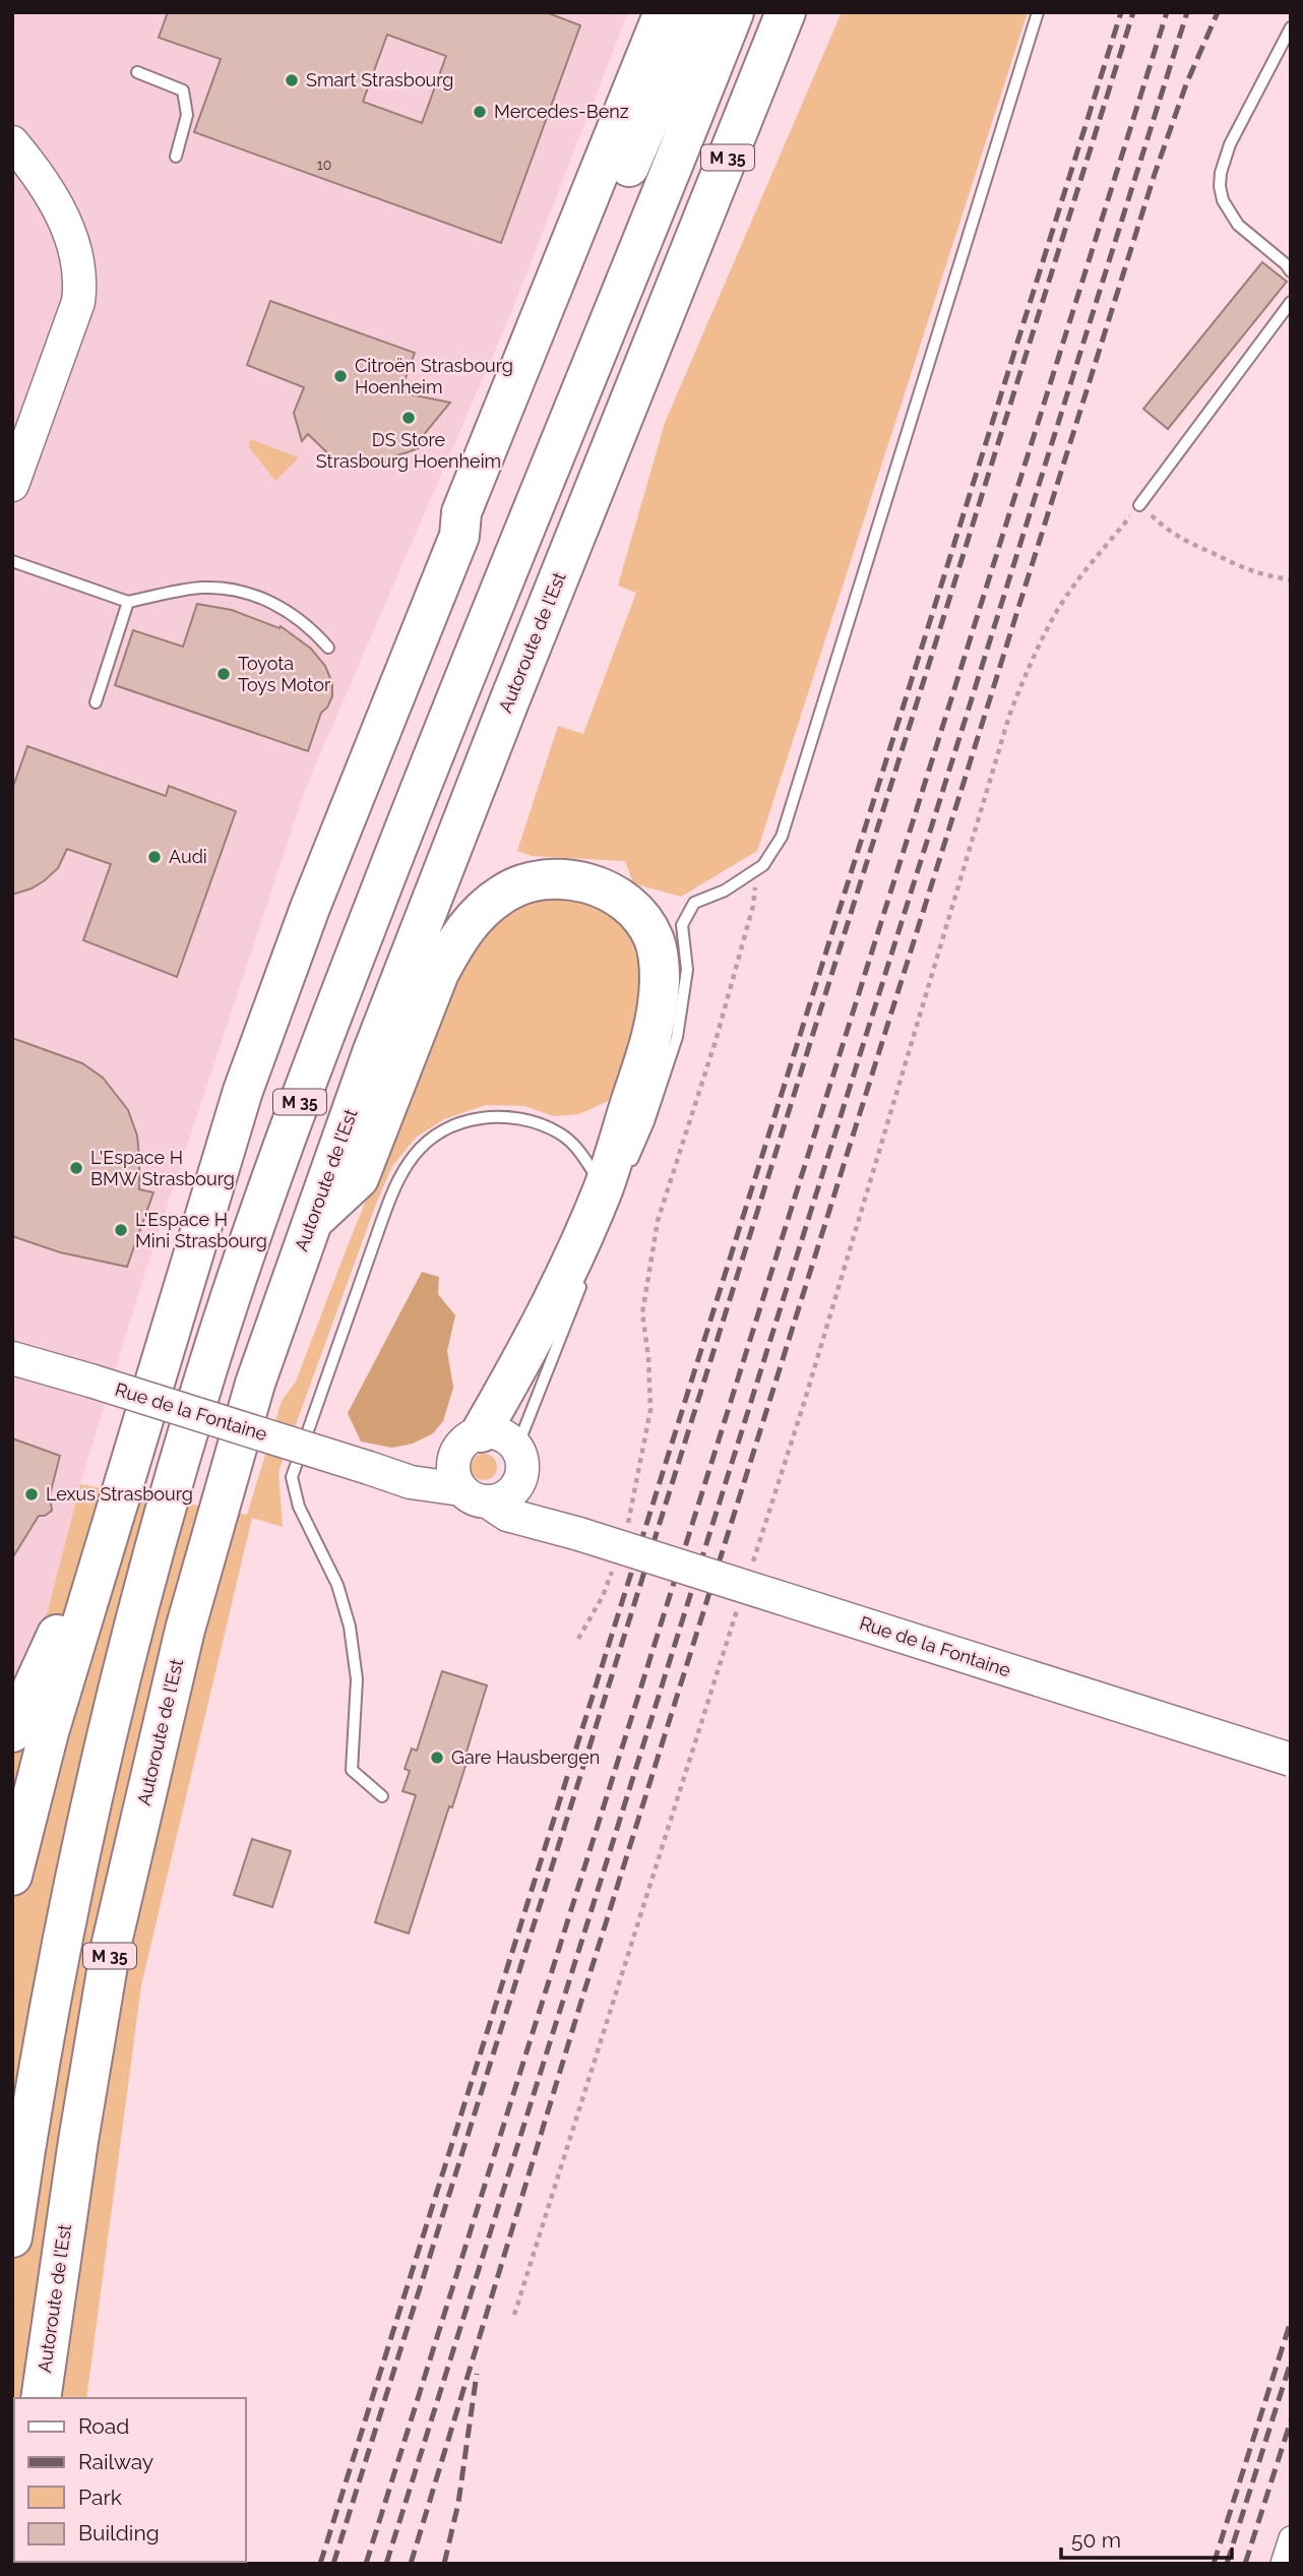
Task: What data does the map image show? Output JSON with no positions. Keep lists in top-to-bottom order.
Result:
{
  "streets": {
    "highway": ["M 35", "Autoroute de l’Est"],
    "street": ["Rue de la Fontaine"]
  },
  "places": [
    "Smart Strasbourg",
    "Mercedes-Benz",
    "Citroën Strasbourg Hoenheim",
    "DS Store Strasbourg Hoenheim",
    "Toyota Toys Motor",
    "Audi",
    "L'Espace H BMW Strasbourg",
    "L'Espace H Mini Strasbourg",
    "Lexus Strasbourg",
    "Gare Hausbergen"
  ],
  "house_numbers": ["10"],
  "legend": [
    "Road",
    "Railway",
    "Park",
    "Building"
  ],
  "scale_bar": "50 m"
}
